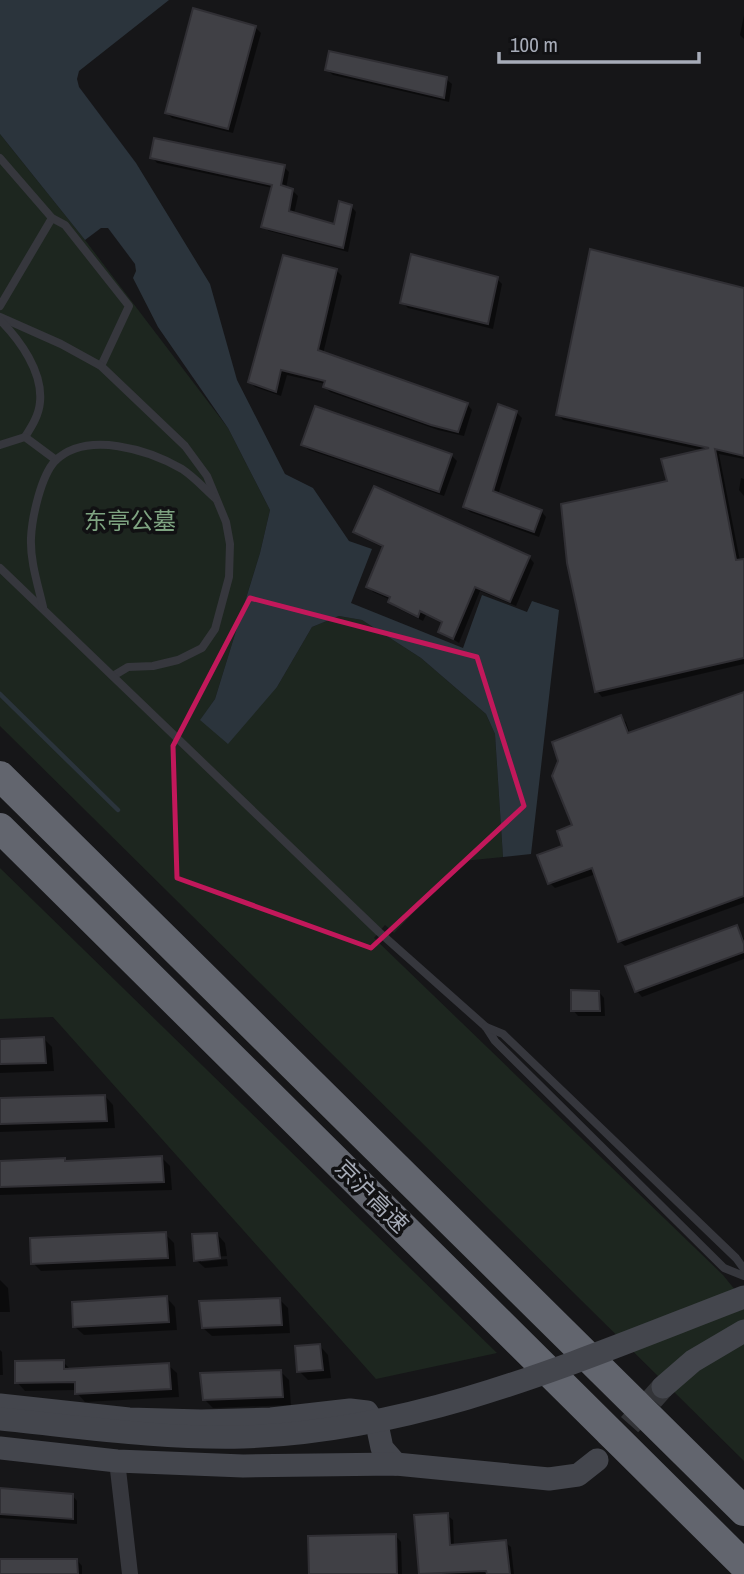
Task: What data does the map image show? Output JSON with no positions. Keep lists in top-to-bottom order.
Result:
{
  "streets": {
    "highway": ["京沪高速"]
  },
  "parks": ["东亭公墓"],
  "scale_bar": "100 m"
}
